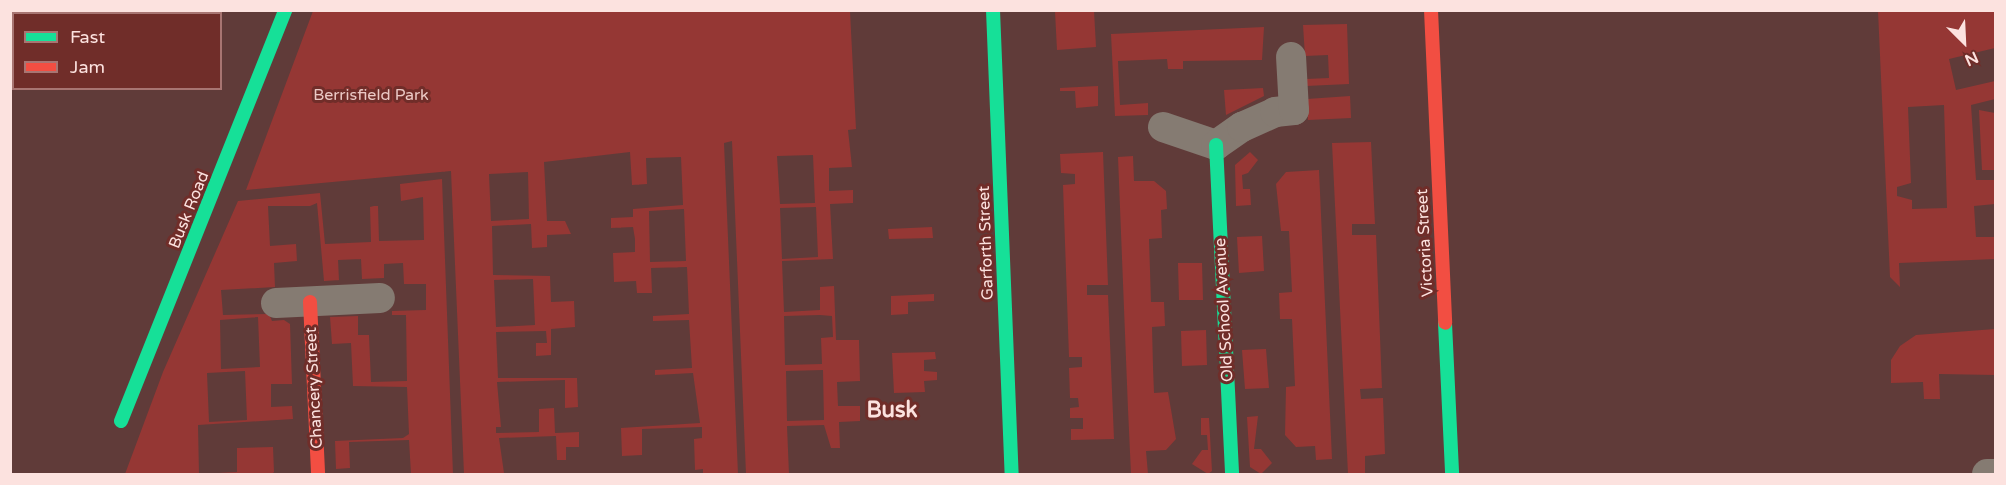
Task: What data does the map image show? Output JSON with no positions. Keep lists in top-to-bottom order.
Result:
{
  "streets": {
    "street": [
      "Busk Road",
      "Garforth Street",
      "Victoria Street",
      "Old School Avenue",
      "Chancery Street"
    ]
  },
  "districts": ["Busk"],
  "parks": ["Berrisfield Park"],
  "legend": ["Fast", "Jam"],
  "north": "bottom right"
}
